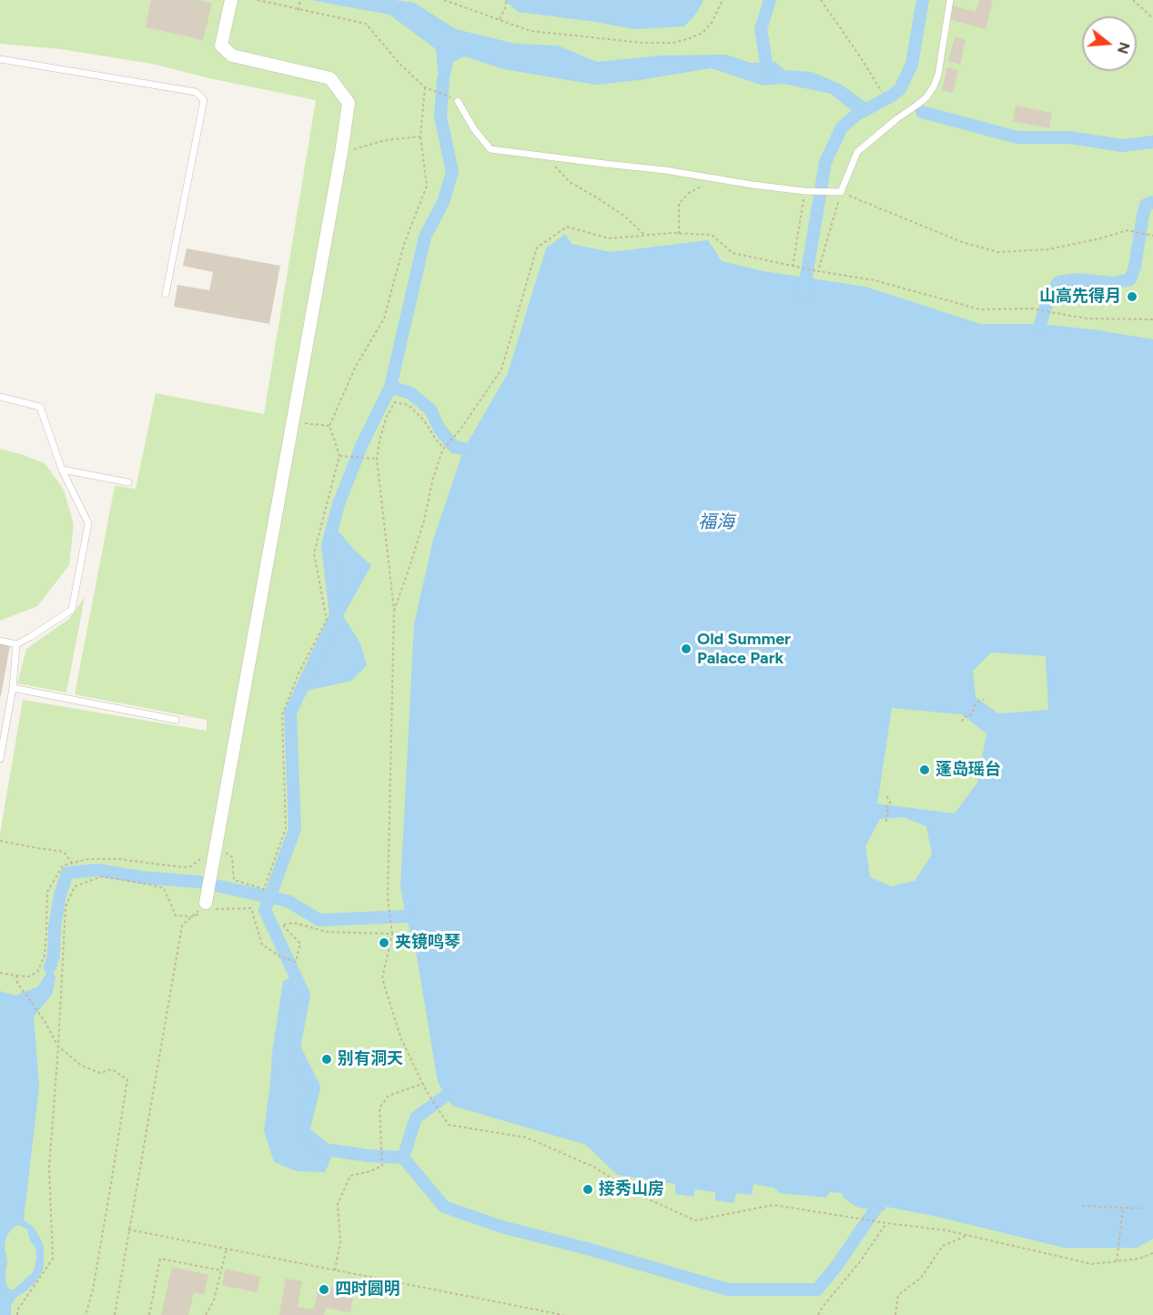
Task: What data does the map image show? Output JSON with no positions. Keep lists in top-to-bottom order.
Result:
{
  "water": ["福海"],
  "places": [
    "山高先得月",
    "Old Summer Palace Park",
    "蓬岛瑶台",
    "夹镜鸣琴",
    "别有洞天",
    "接秀山房",
    "四时圆明"
  ],
  "north": "right"
}
